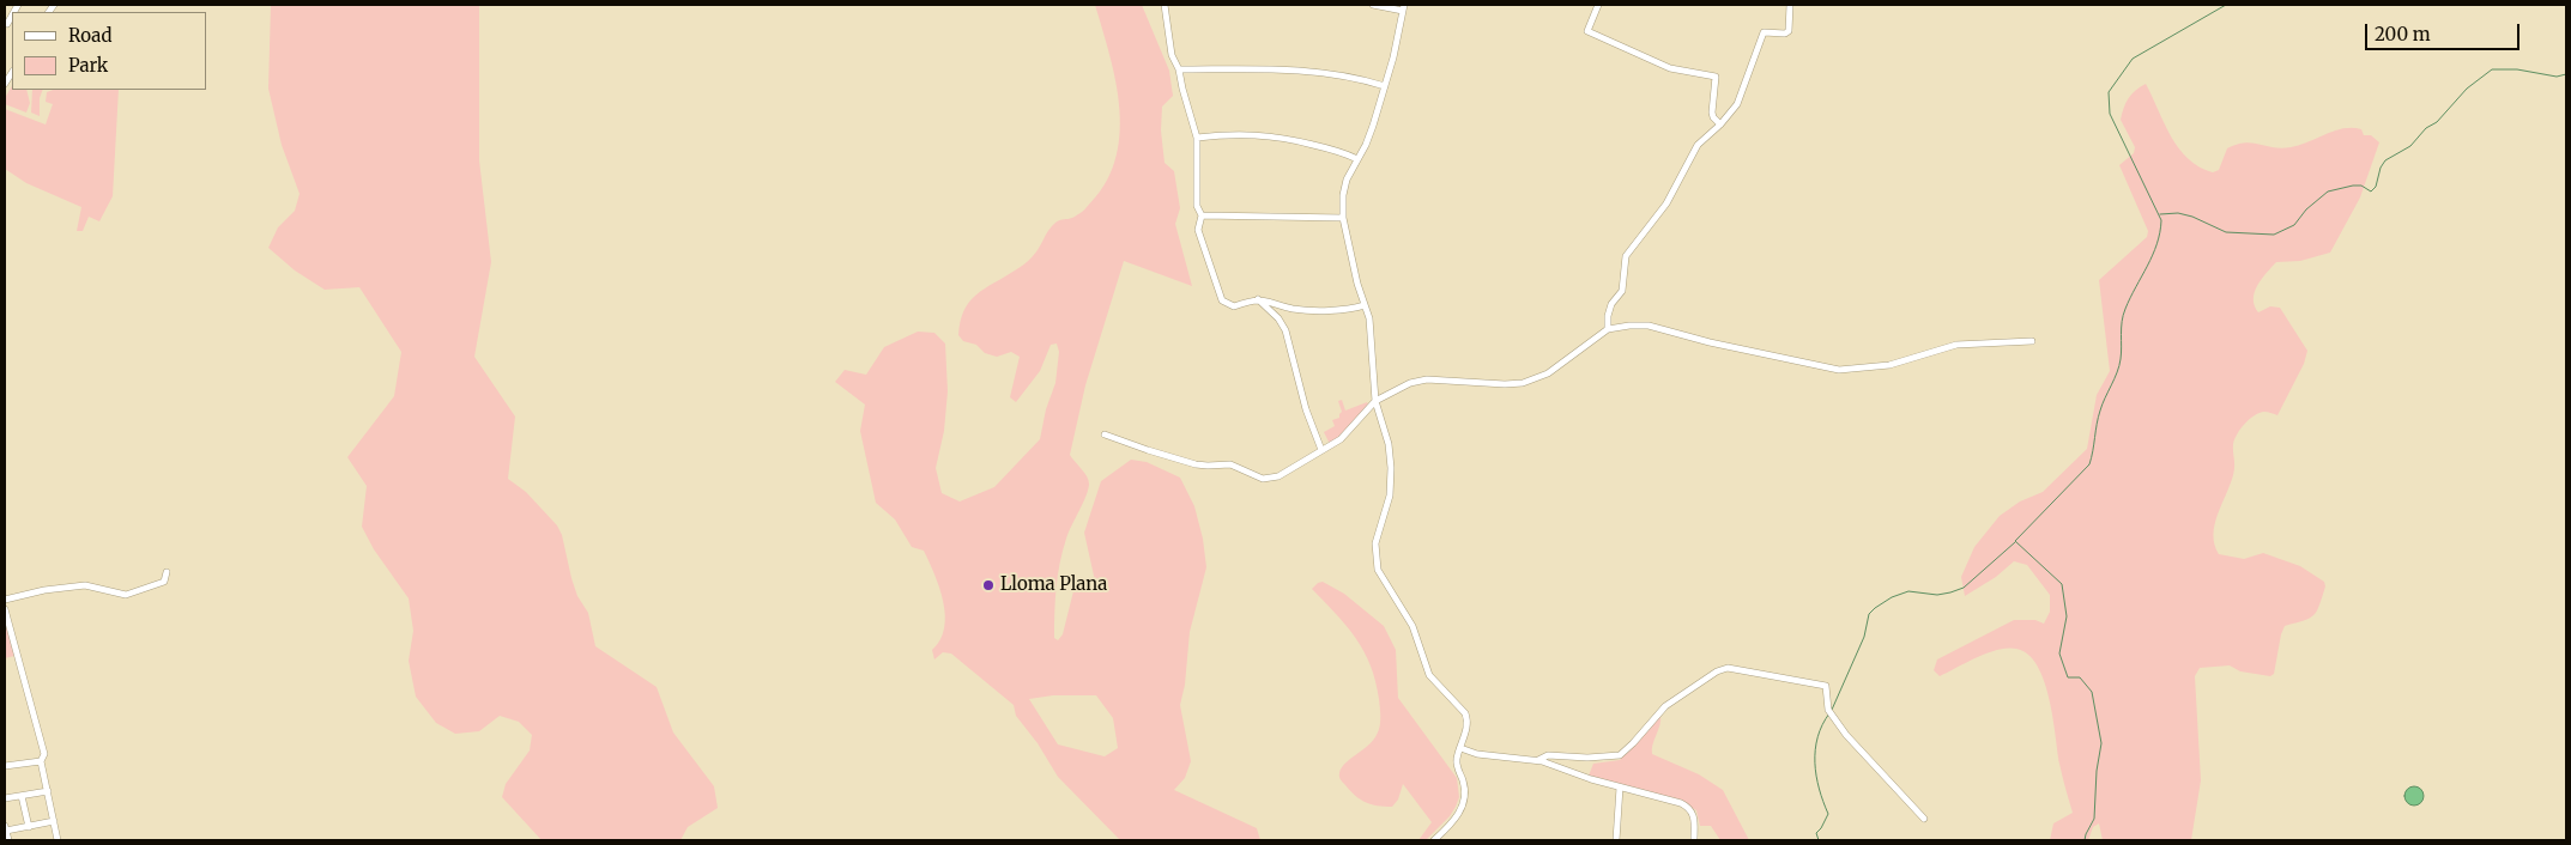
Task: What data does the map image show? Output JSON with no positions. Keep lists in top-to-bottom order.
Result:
{
  "places": ["Lloma Plana"],
  "legend": ["Road", "Park"],
  "scale_bar": "200 m"
}
